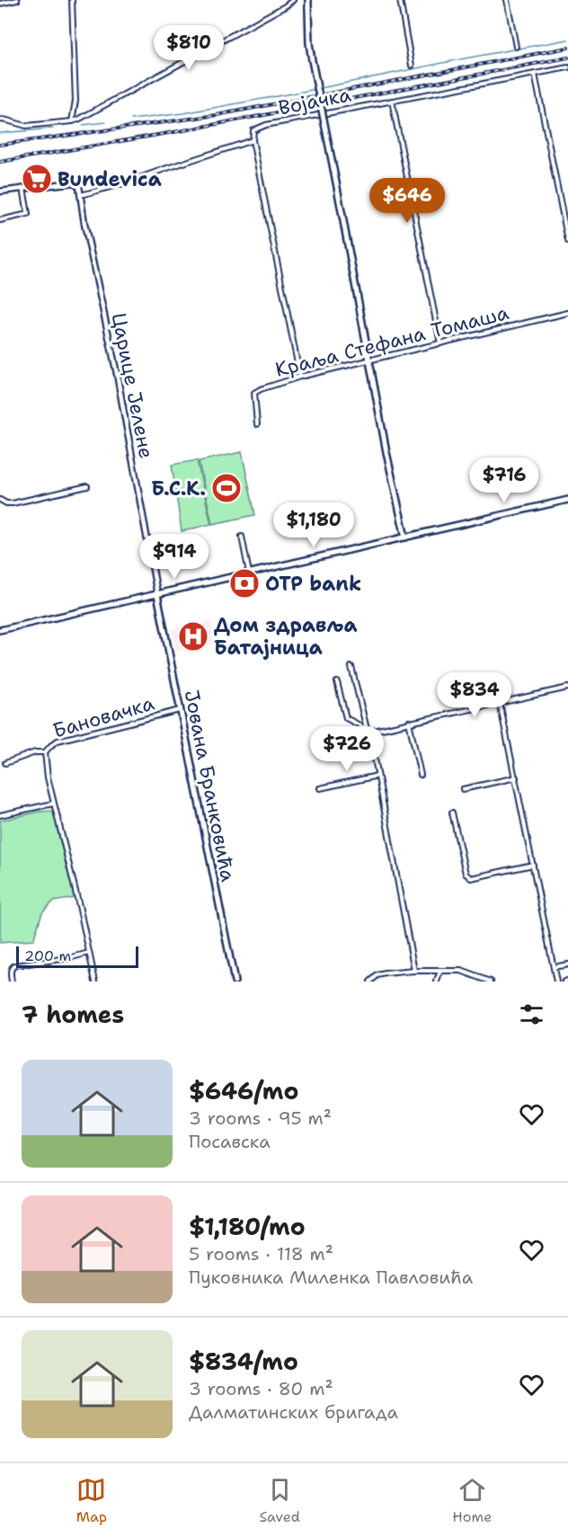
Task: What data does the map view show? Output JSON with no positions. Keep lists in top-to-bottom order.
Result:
{
  "streets": {
    "main road": ["Јована Бранковића"],
    "street": [
      "Војачка",
      "Краља Стефана Томаша",
      "Царице Јелене",
      "Бановачка"
    ]
  },
  "crossings": [
    ["Војачка", "Царице Јелене"],
    ["Царице Јелене", "Јована Бранковића"],
    ["Бановачка", "Јована Бранковића"]
  ],
  "places": {
    "supermarket": ["Bundevica"],
    "sports": ["Б.С.К."],
    "bank": ["OTP bank"],
    "hospital": ["Дом здравља Батајница"]
  },
  "scale_bar": "200 m",
  "page": {
    "price": [
      "$810",
      "$646",
      "$716",
      "$1,180",
      "$914",
      "$834",
      "$726"
    ],
    "scale": "200 m",
    "heading": "7 homes",
    "list": [
      {
        "name": "$646/mo",
        "note": "3 rooms · 95 m² · Посавска"
      },
      {
        "name": "$1,180/mo",
        "note": "5 rooms · 118 m² · Пуковника Миленка Павловића"
      },
      {
        "name": "$834/mo",
        "note": "3 rooms · 80 m² · Далматинских бригада"
      }
    ],
    "tabs": ["Map", "Saved", "Home"]
  }
}
